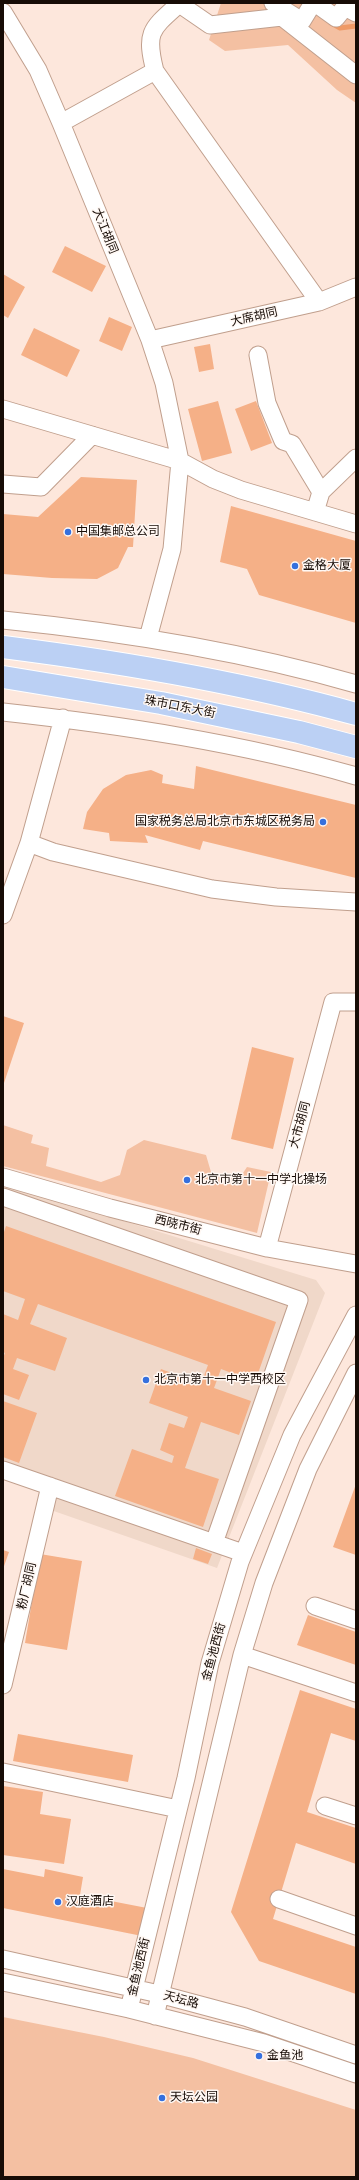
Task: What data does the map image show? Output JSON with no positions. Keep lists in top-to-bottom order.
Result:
{
  "streets": {
    "main road": ["珠市口东大街"],
    "street": [
      "大江胡同",
      "大席胡同",
      "大市胡同",
      "西晓市街",
      "粉厂胡同",
      "金鱼池西街",
      "天坛路"
    ]
  },
  "crossings": [
    ["大江胡同", "大席胡同"],
    ["大市胡同", "西晓市街"],
    ["金鱼池西街", "天坛路"]
  ],
  "places": [
    "中国集邮总公司",
    "金格大厦",
    "国家税务总局北京市东城区税务局",
    "北京市第十一中学北操场",
    "北京市第十一中学西校区",
    "汉庭酒店",
    "金鱼池",
    "天坛公园"
  ]
}
